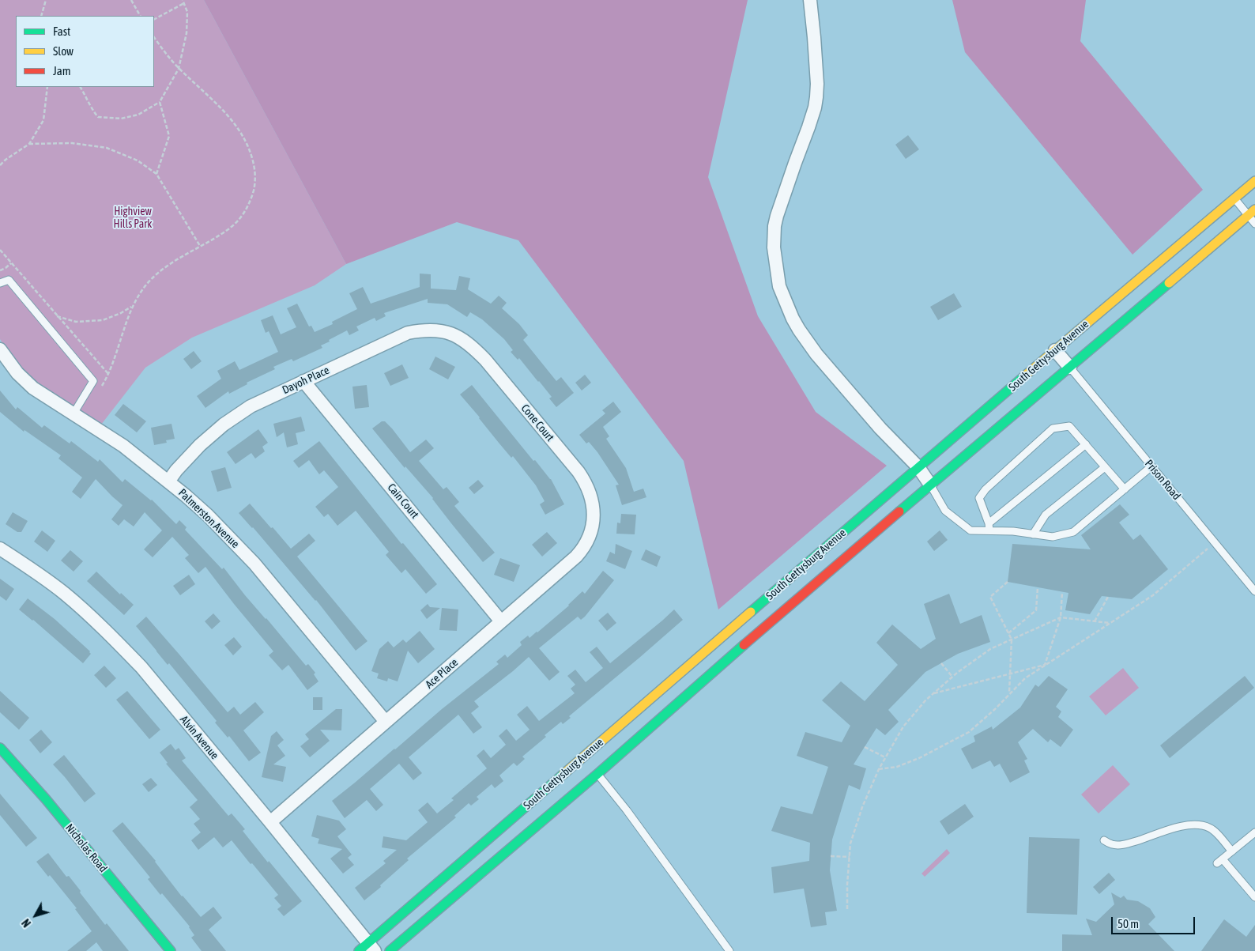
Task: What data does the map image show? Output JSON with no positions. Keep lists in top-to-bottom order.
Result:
{
  "streets": {
    "main road": ["South Gettysburg Avenue", "Nicholas Road"],
    "street": [
      "Dayoh Place",
      "Cone Court",
      "Cain Court",
      "Palmerston Avenue",
      "Ace Place",
      "Alvin Avenue"
    ],
    "lane": ["Prison Road"]
  },
  "crossings": [
    ["South Gettysburg Avenue", "Prison Road"],
    ["South Gettysburg Avenue", "Alvin Avenue"],
    ["Dayoh Place", "Cone Court"],
    ["Dayoh Place", "Cain Court"],
    ["Dayoh Place", "Palmerston Avenue"],
    ["Cone Court", "Ace Place"],
    ["Cain Court", "Ace Place"],
    ["Palmerston Avenue", "Ace Place"],
    ["Ace Place", "Alvin Avenue"]
  ],
  "parks": ["Highview Hills Park"],
  "legend": ["Fast", "Slow", "Jam"],
  "scale_bar": "50 m",
  "north": "bottom left"
}
